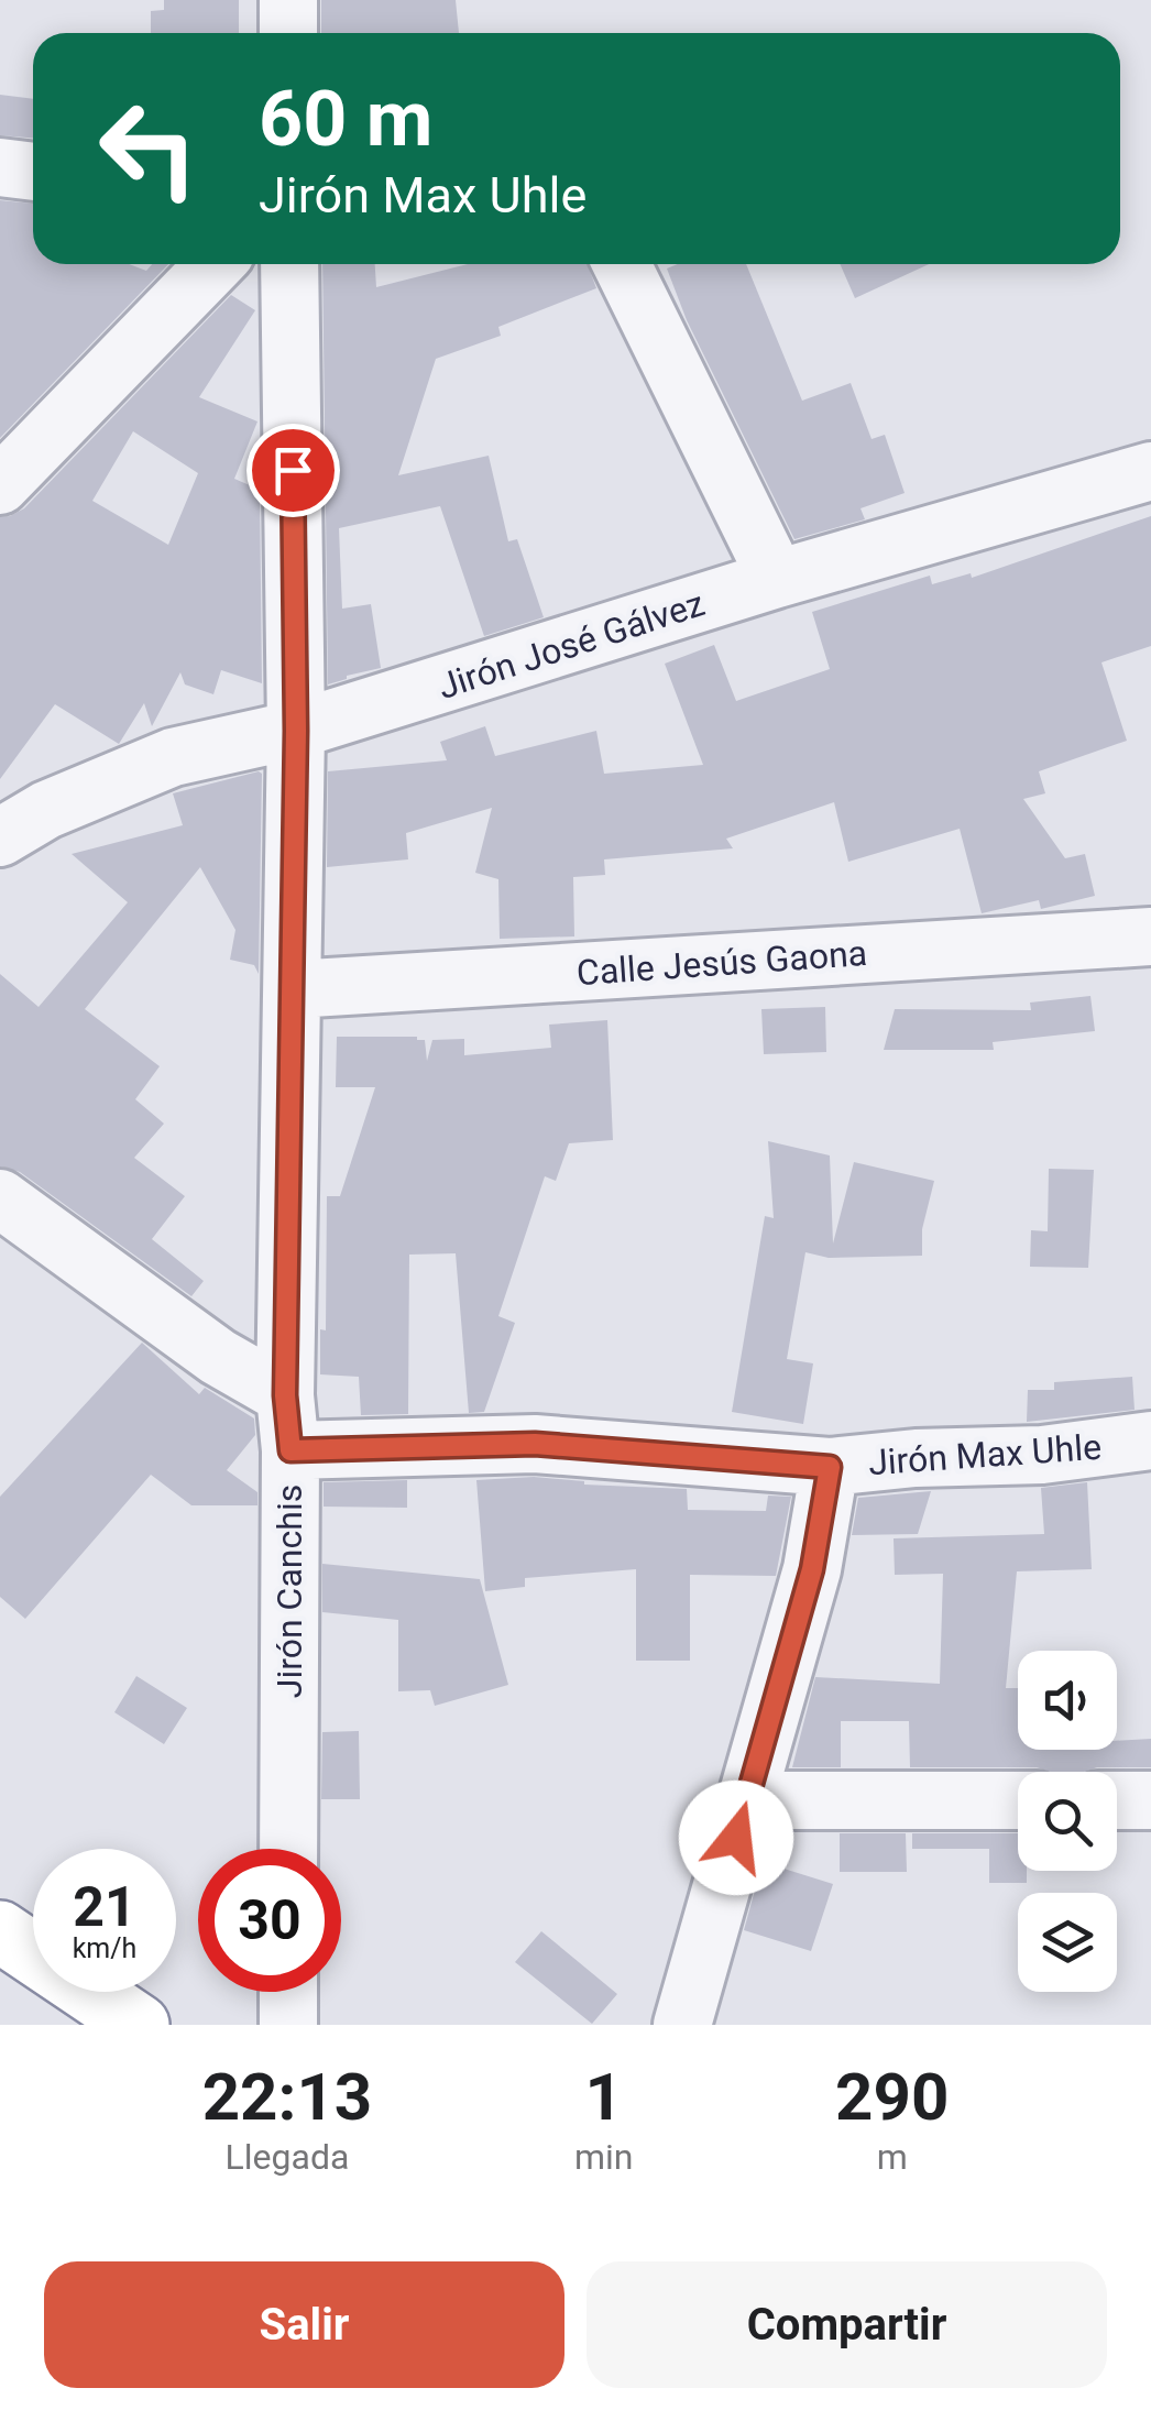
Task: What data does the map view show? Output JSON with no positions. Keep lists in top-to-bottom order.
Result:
{
  "streets": {
    "street": [
      "Jirón José Gálvez",
      "Calle Jesús Gaona",
      "Jirón Max Uhle",
      "Jirón Canchis"
    ]
  },
  "crossings": [
    ["Jirón José Gálvez", "Jirón Canchis"],
    ["Calle Jesús Gaona", "Jirón Canchis"],
    ["Jirón Max Uhle", "Jirón Canchis"]
  ],
  "page": {
    "turn": ["60 m", "Jirón Max Uhle"],
    "speed": "21 km/h",
    "limit": "30",
    "eta": [
      "22:13",
      "Llegada",
      "1",
      "min",
      "290",
      "m"
    ],
    "buttons": ["Salir", "Compartir"]
  }
}
